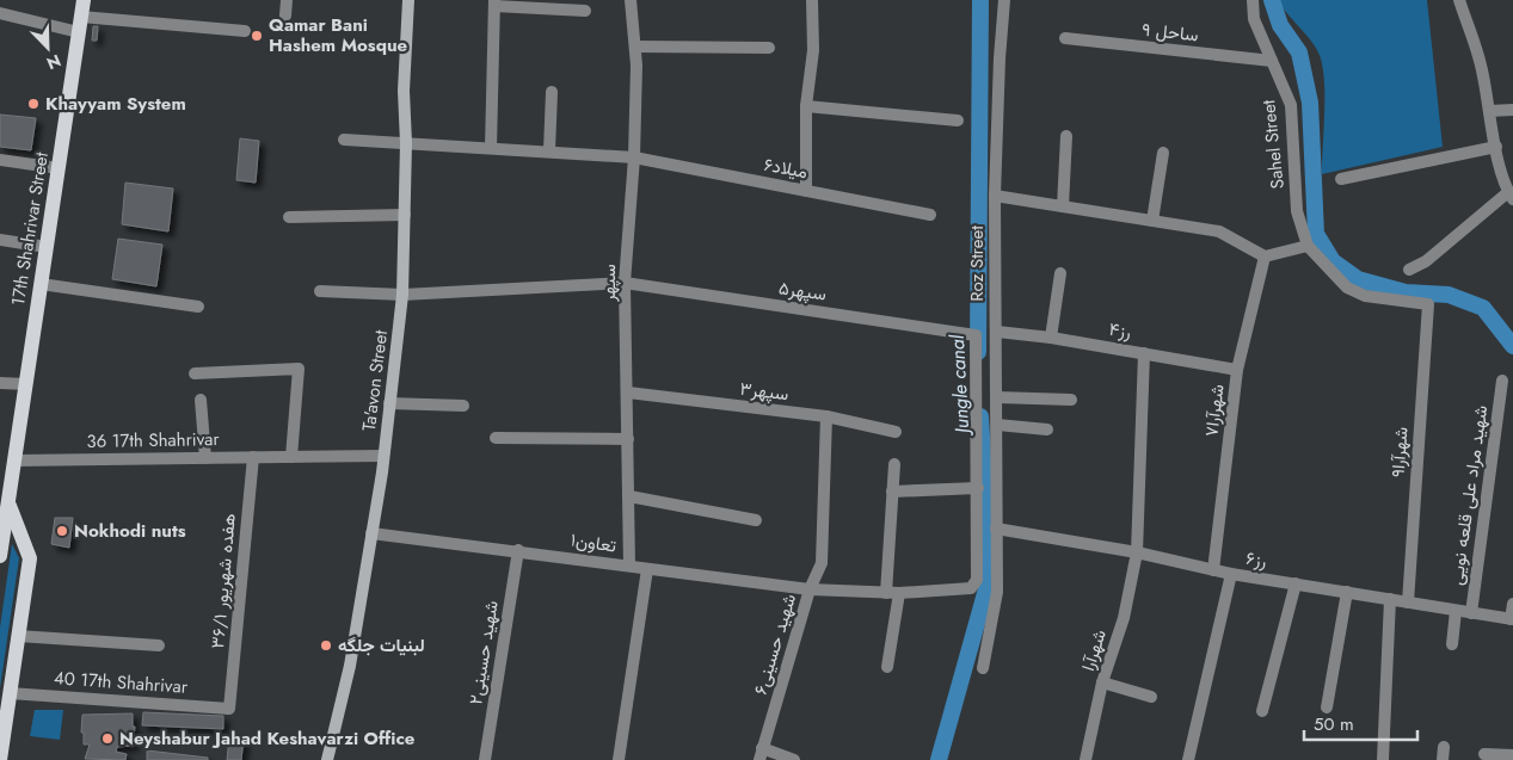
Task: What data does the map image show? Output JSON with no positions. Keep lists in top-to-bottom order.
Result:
{
  "streets": {
    "main road": ["17th Shahrivar Street"],
    "street": [
      "ساحل ۹",
      "Sahel Street",
      "میلاد۶",
      "Roz Street",
      "سپهر",
      "سپهر۵",
      "رز۴",
      "Ta'avon Street",
      "سپهر۳",
      "شهرآرا۷",
      "36 17th Shahrivar",
      "شهرآرا۹",
      "شهید مراد علی قلعه نویی",
      "تعاون۱",
      "رز۶",
      "هفده شهریور ۳۶/۱",
      "شهید حسینی۶",
      "شهرآرا",
      "شهید حسینی۲",
      "40 17th Shahrivar"
    ]
  },
  "crossings": [
    ["ساحل ۹", "Sahel Street"],
    ["Sahel Street", "شهرآرا۹"],
    ["میلاد۶", "سپهر"],
    ["میلاد۶", "Ta'avon Street"],
    ["17th Shahrivar Street", "36 17th Shahrivar"],
    ["17th Shahrivar Street", "40 17th Shahrivar"],
    ["Roz Street", "رز۴"],
    ["Roz Street", "رز۶"],
    ["سپهر", "سپهر۵"],
    ["سپهر", "سپهر۳"],
    ["سپهر", "تعاون۱"],
    ["سپهر۵", "Ta'avon Street"],
    ["سپهر۵", "شهید حسینی۶"],
    ["رز۴", "شهرآرا۷"],
    ["رز۴", "شهرآرا"],
    ["Ta'avon Street", "36 17th Shahrivar"],
    ["Ta'avon Street", "تعاون۱"],
    ["شهرآرا۷", "رز۶"],
    ["36 17th Shahrivar", "هفده شهریور ۳۶/۱"],
    ["شهرآرا۹", "رز۶"],
    ["شهید مراد علی قلعه نویی", "رز۶"],
    ["تعاون۱", "شهید حسینی۶"],
    ["تعاون۱", "شهید حسینی۲"],
    ["رز۶", "شهرآرا"],
    ["هفده شهریور ۳۶/۱", "40 17th Shahrivar"]
  ],
  "water": ["Jungle canal"],
  "places": [
    "Qamar Bani Hashem Mosque",
    "Khayyam System",
    "Nokhodi nuts",
    "لبنیات جلگه",
    "Neyshabur Jahad Keshavarzi Office"
  ],
  "scale_bar": "50 m",
  "north": "bottom right"
}
